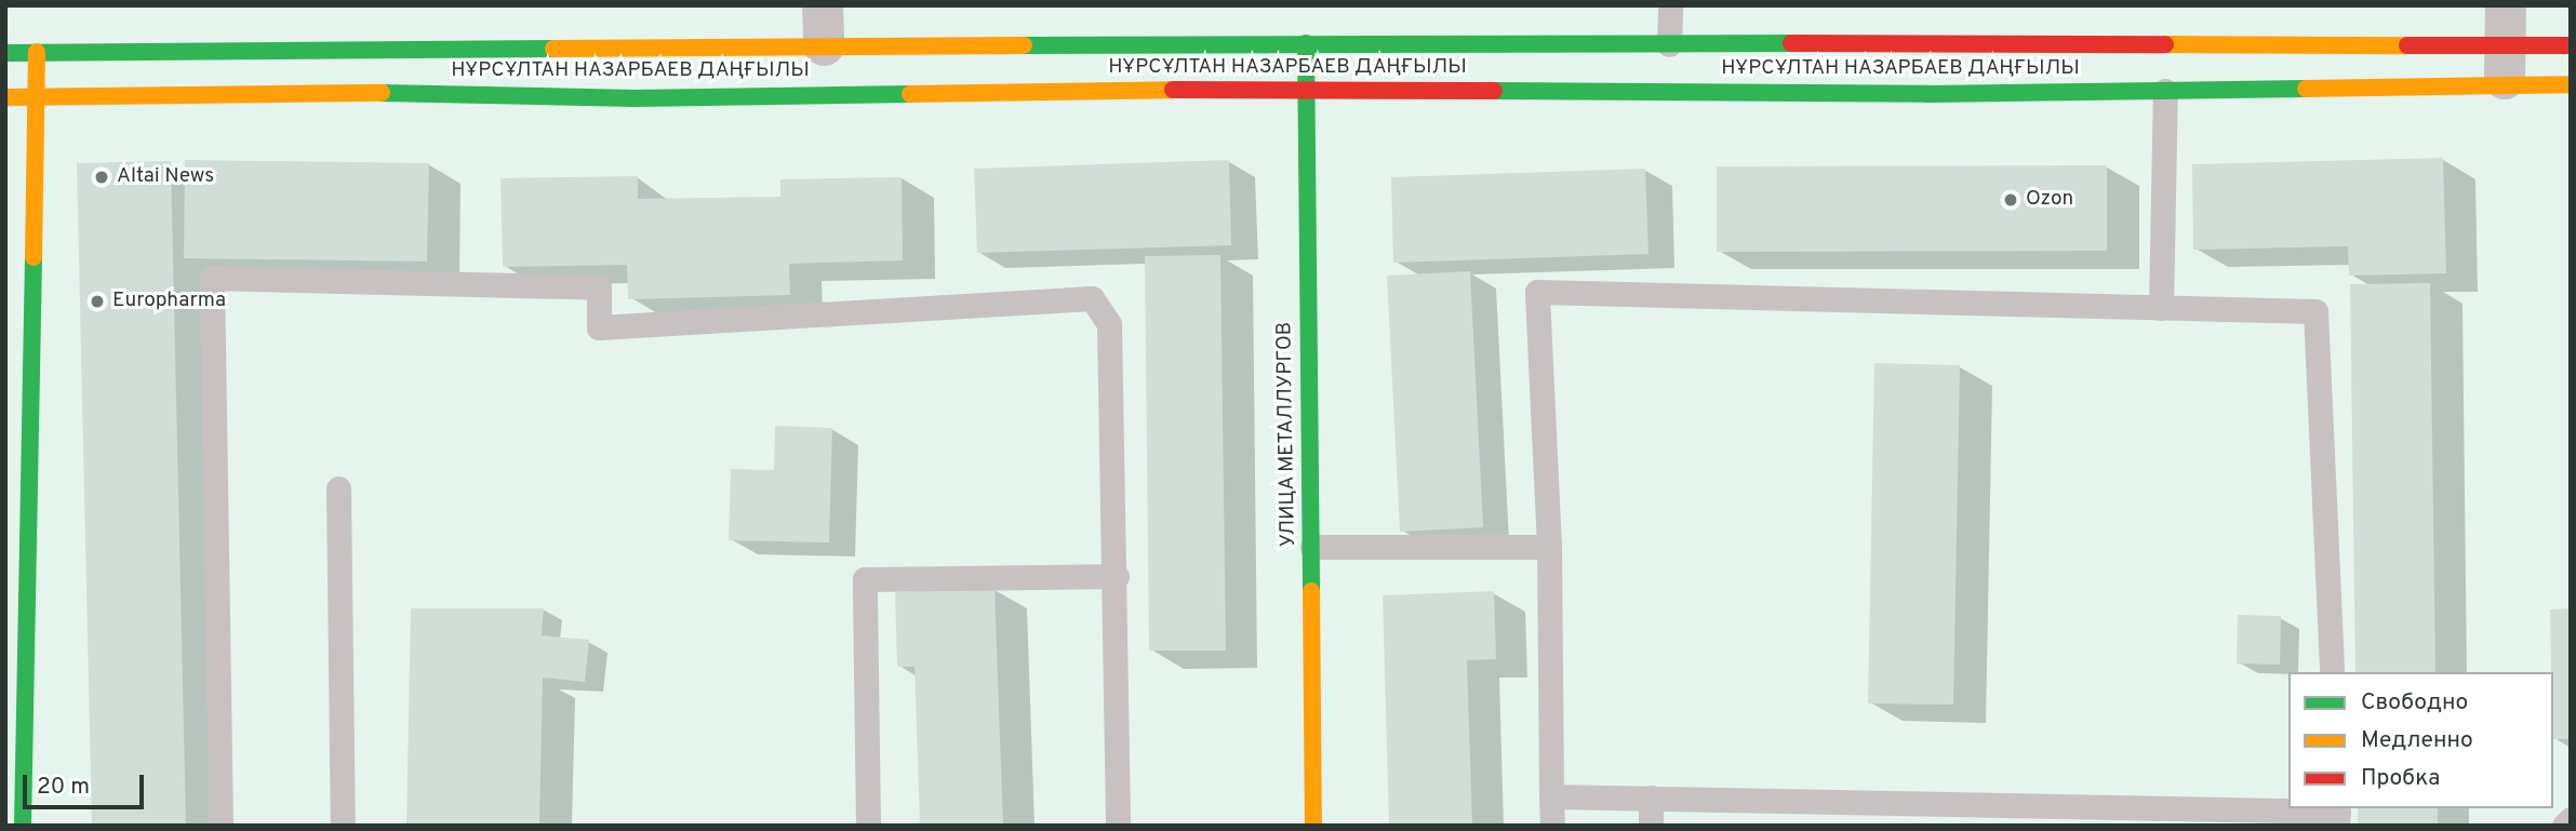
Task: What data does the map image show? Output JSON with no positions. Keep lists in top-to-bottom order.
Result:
{
  "streets": {
    "main road": ["НҰРСҰЛТАН НАЗАРБАЕВ ДАҢҒЫЛЫ", "УЛИЦА МЕТАЛЛУРГОВ"]
  },
  "crossings": [
    ["НҰРСҰЛТАН НАЗАРБАЕВ ДАҢҒЫЛЫ", "УЛИЦА МЕТАЛЛУРГОВ"]
  ],
  "places": ["Altai News", "Ozon", "Europharma"],
  "legend": ["Свободно", "Медленно", "Пробка"],
  "scale_bar": "20 m"
}
